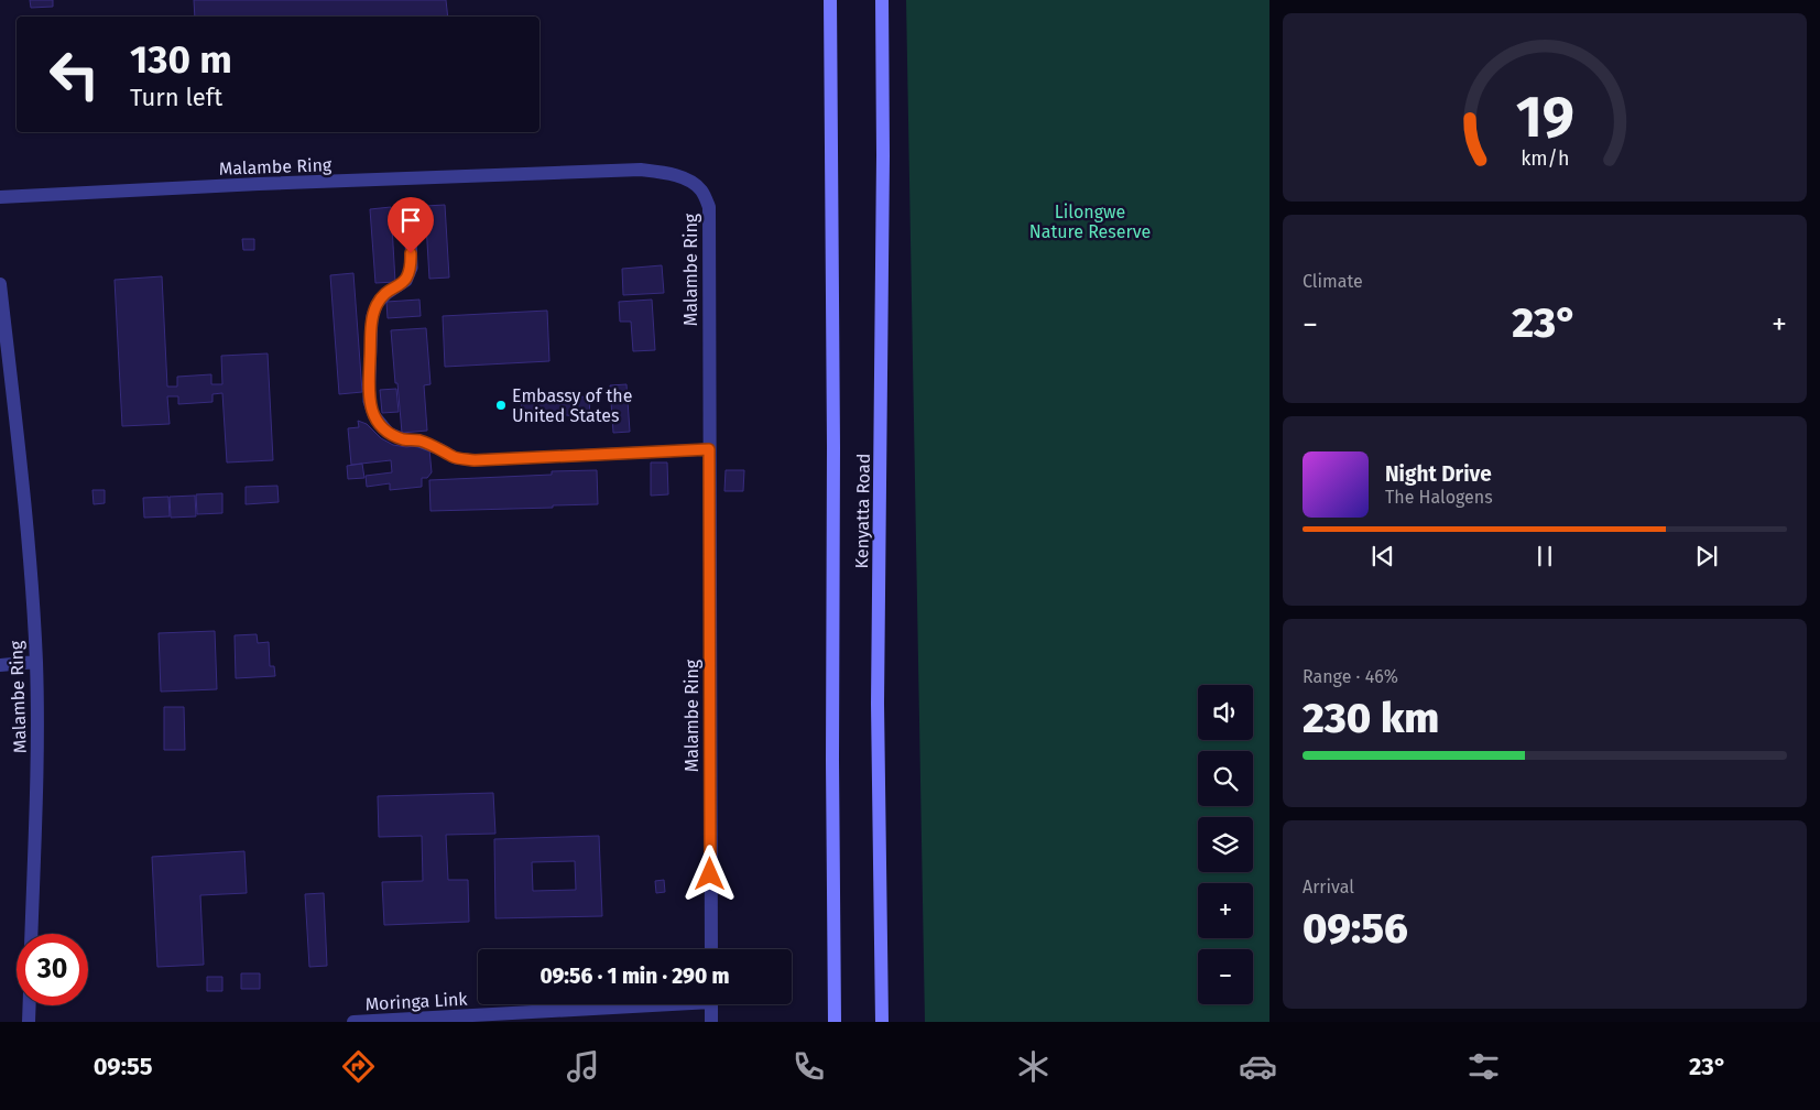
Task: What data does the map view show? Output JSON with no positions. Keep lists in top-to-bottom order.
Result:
{
  "streets": {
    "main road": ["Kenyatta Road"],
    "street": ["Malambe Ring", "Moringa Link"]
  },
  "parks": ["Lilongwe Nature Reserve"],
  "places": ["Embassy of the United States"],
  "page": {
    "turn": ["130 m", "Turn left"],
    "tile": [
      "Climate",
      ["Range · 46%", "230 km"],
      ["Arrival", "09:56"]
    ],
    "heat": ["−", "23°", "+"],
    "song": ["Night Drive", "The Halogens"],
    "map_buttons": ["+", "−"],
    "limit": "30",
    "trip": "09:56 · 1 min · 290 m",
    "tabs": ["09:55", "23°"],
    "gauge": ["19", "km/h"]
  }
}
